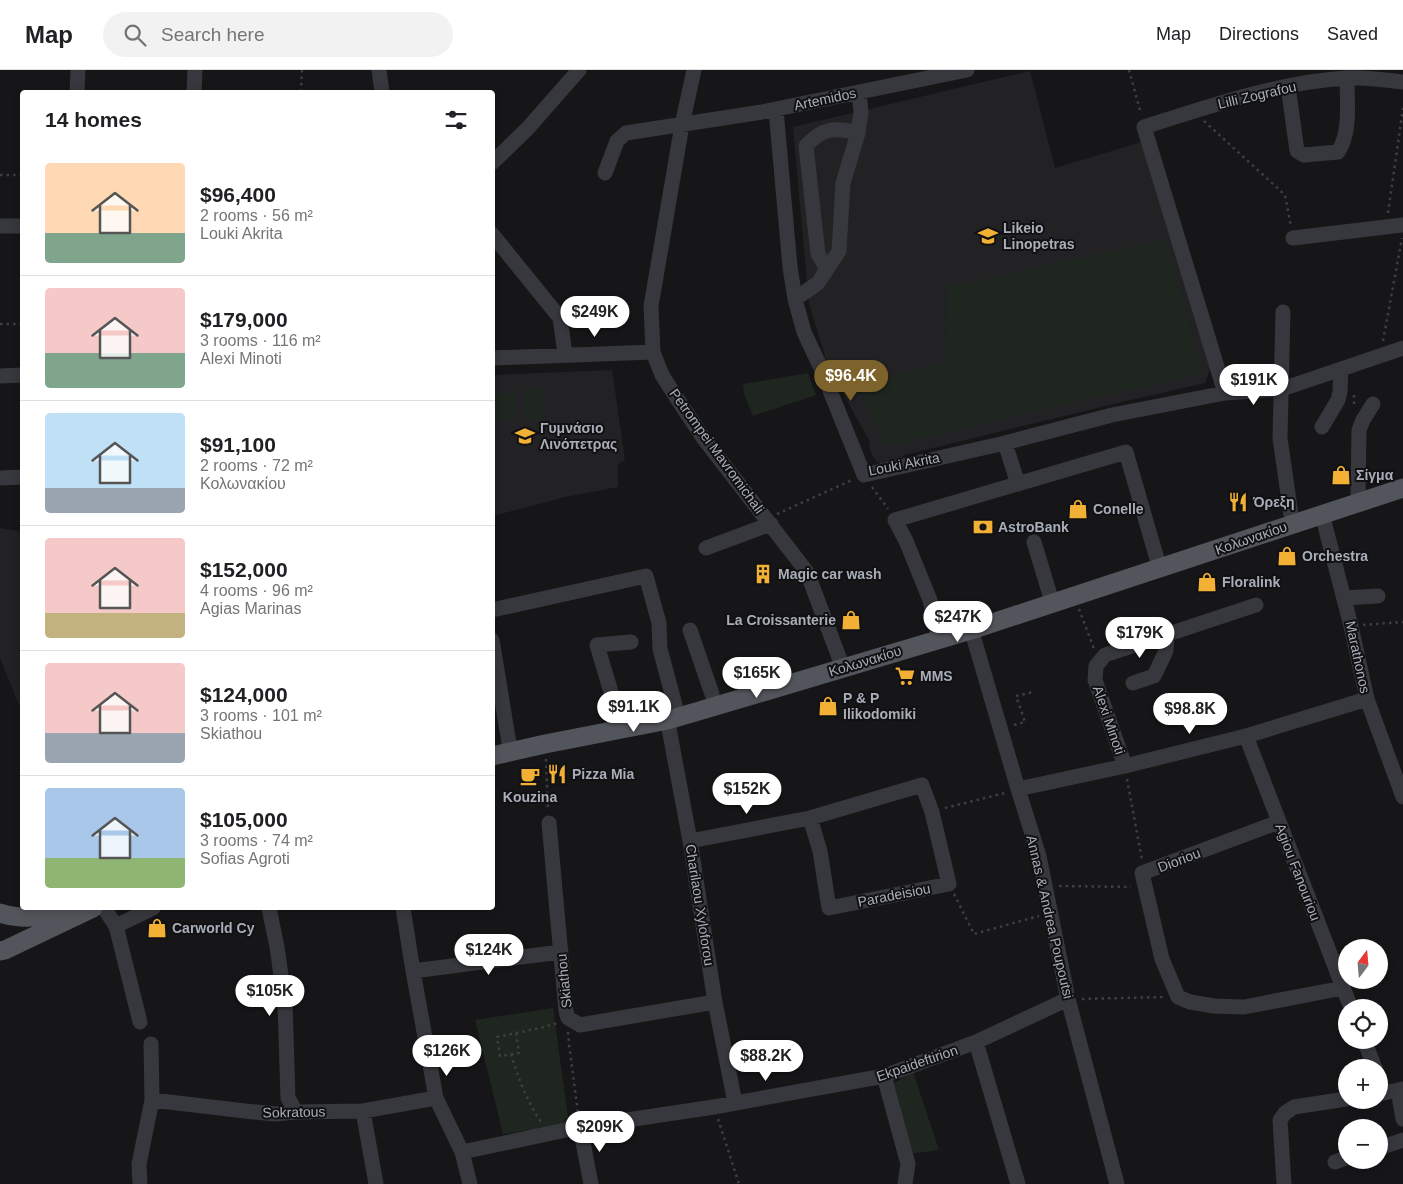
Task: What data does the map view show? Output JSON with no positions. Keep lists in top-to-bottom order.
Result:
{
  "streets": {
    "main road": ["Κολωνακίου"],
    "street": [
      "Lilli Zografou",
      "Artemidos",
      "Petrompei Mavromichali",
      "Louki Akrita",
      "Marathonos",
      "Alexi Minoti",
      "Dioriou",
      "Agiou Fanouriou",
      "Paradeisiou",
      "Charilaou Xyloforou",
      "Annas & Andrea Poupoutsi",
      "Skiathou",
      "Ekpaideftirion",
      "Sokratous"
    ]
  },
  "crossings": [
    ["Artemidos", "Petrompei Mavromichali"],
    ["Artemidos", "Louki Akrita"],
    ["Petrompei Mavromichali", "Κολωνακίου"],
    ["Κολωνακίου", "Marathonos"],
    ["Κολωνακίου", "Charilaou Xyloforou"],
    ["Κολωνακίου", "Annas & Andrea Poupoutsi"],
    ["Marathonos", "Alexi Minoti"],
    ["Alexi Minoti", "Agiou Fanouriou"],
    ["Alexi Minoti", "Annas & Andrea Poupoutsi"],
    ["Dioriou", "Agiou Fanouriou"],
    ["Charilaou Xyloforou", "Skiathou"],
    ["Charilaou Xyloforou", "Ekpaideftirion"],
    ["Annas & Andrea Poupoutsi", "Ekpaideftirion"]
  ],
  "places": {
    "school or university": ["Likeio Linopetras", "Γυμνάσιο Λινόπετρας"],
    "shop": [
      "Σίγμα",
      "Conelle",
      "Orchestra",
      "Floralink",
      "La Croissanterie",
      "P & P Ilikodomiki",
      "Carworld Cy"
    ],
    "restaurant": ["Όρεξη", "Pizza Mia"],
    "bank": ["AstroBank"],
    "building": ["Magic car wash"],
    "supermarket": ["MMS"],
    "cafe": ["Kouzina"]
  },
  "north": "top",
  "page": {
    "header": "Map",
    "search": "Search here",
    "nav": ["Map", "Directions", "Saved"],
    "heading": "14 homes",
    "list": [
      {
        "name": "$96,400",
        "note": "2 rooms · 56 m² · Louki Akrita"
      },
      {
        "name": "$179,000",
        "note": "3 rooms · 116 m² · Alexi Minoti"
      },
      {
        "name": "$91,100",
        "note": "2 rooms · 72 m² · Κολωνακίου"
      },
      {
        "name": "$152,000",
        "note": "4 rooms · 96 m² · Agias Marinas"
      },
      {
        "name": "$124,000",
        "note": "3 rooms · 101 m² · Skiathou"
      },
      {
        "name": "$105,000",
        "note": "3 rooms · 74 m² · Sofias Agroti"
      }
    ],
    "price": [
      "$249K",
      "$96.4K",
      "$191K",
      "$247K",
      "$179K",
      "$165K",
      "$91.1K",
      "$98.8K",
      "$152K",
      "$124K",
      "$105K",
      "$126K",
      "$88.2K",
      "$209K"
    ],
    "map_buttons": ["+", "−"]
  }
}
